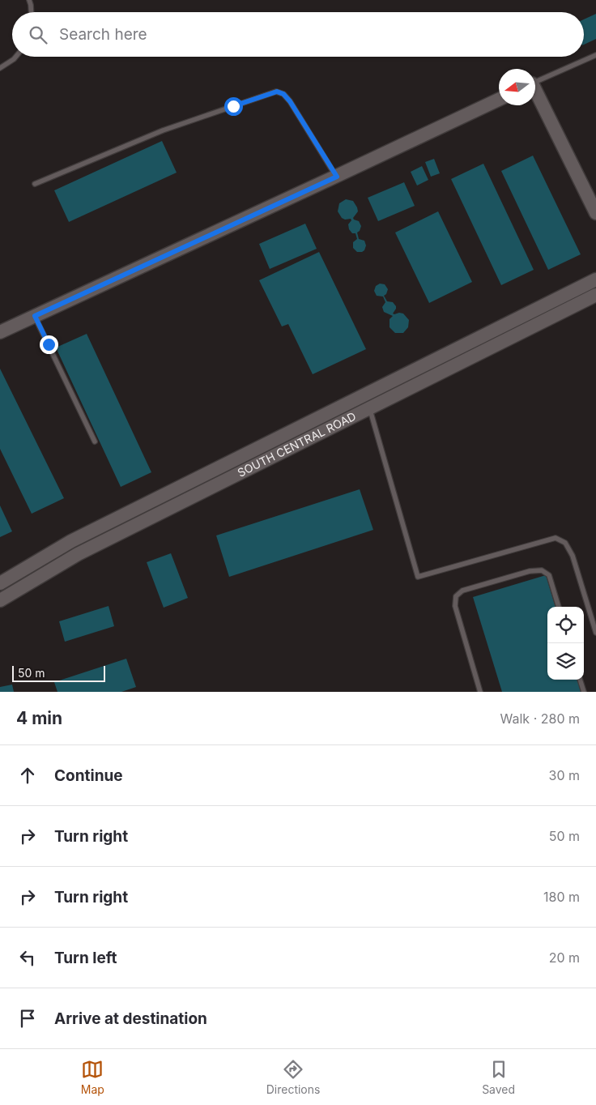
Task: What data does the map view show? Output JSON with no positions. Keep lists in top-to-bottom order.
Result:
{
  "streets": {
    "street": ["SOUTH CENTRAL ROAD"]
  },
  "scale_bar": "50 m",
  "north": "left",
  "page": {
    "search": "Search here",
    "scale": "50 m",
    "heading": ["4 min", "Walk · 280 m"],
    "list": [
      ["Continue", "30 m"],
      ["Turn right", "50 m"],
      ["Turn right", "180 m"],
      ["Turn left", "20 m"],
      "Arrive at destination"
    ],
    "nav": ["Map", "Directions", "Saved"]
  }
}
